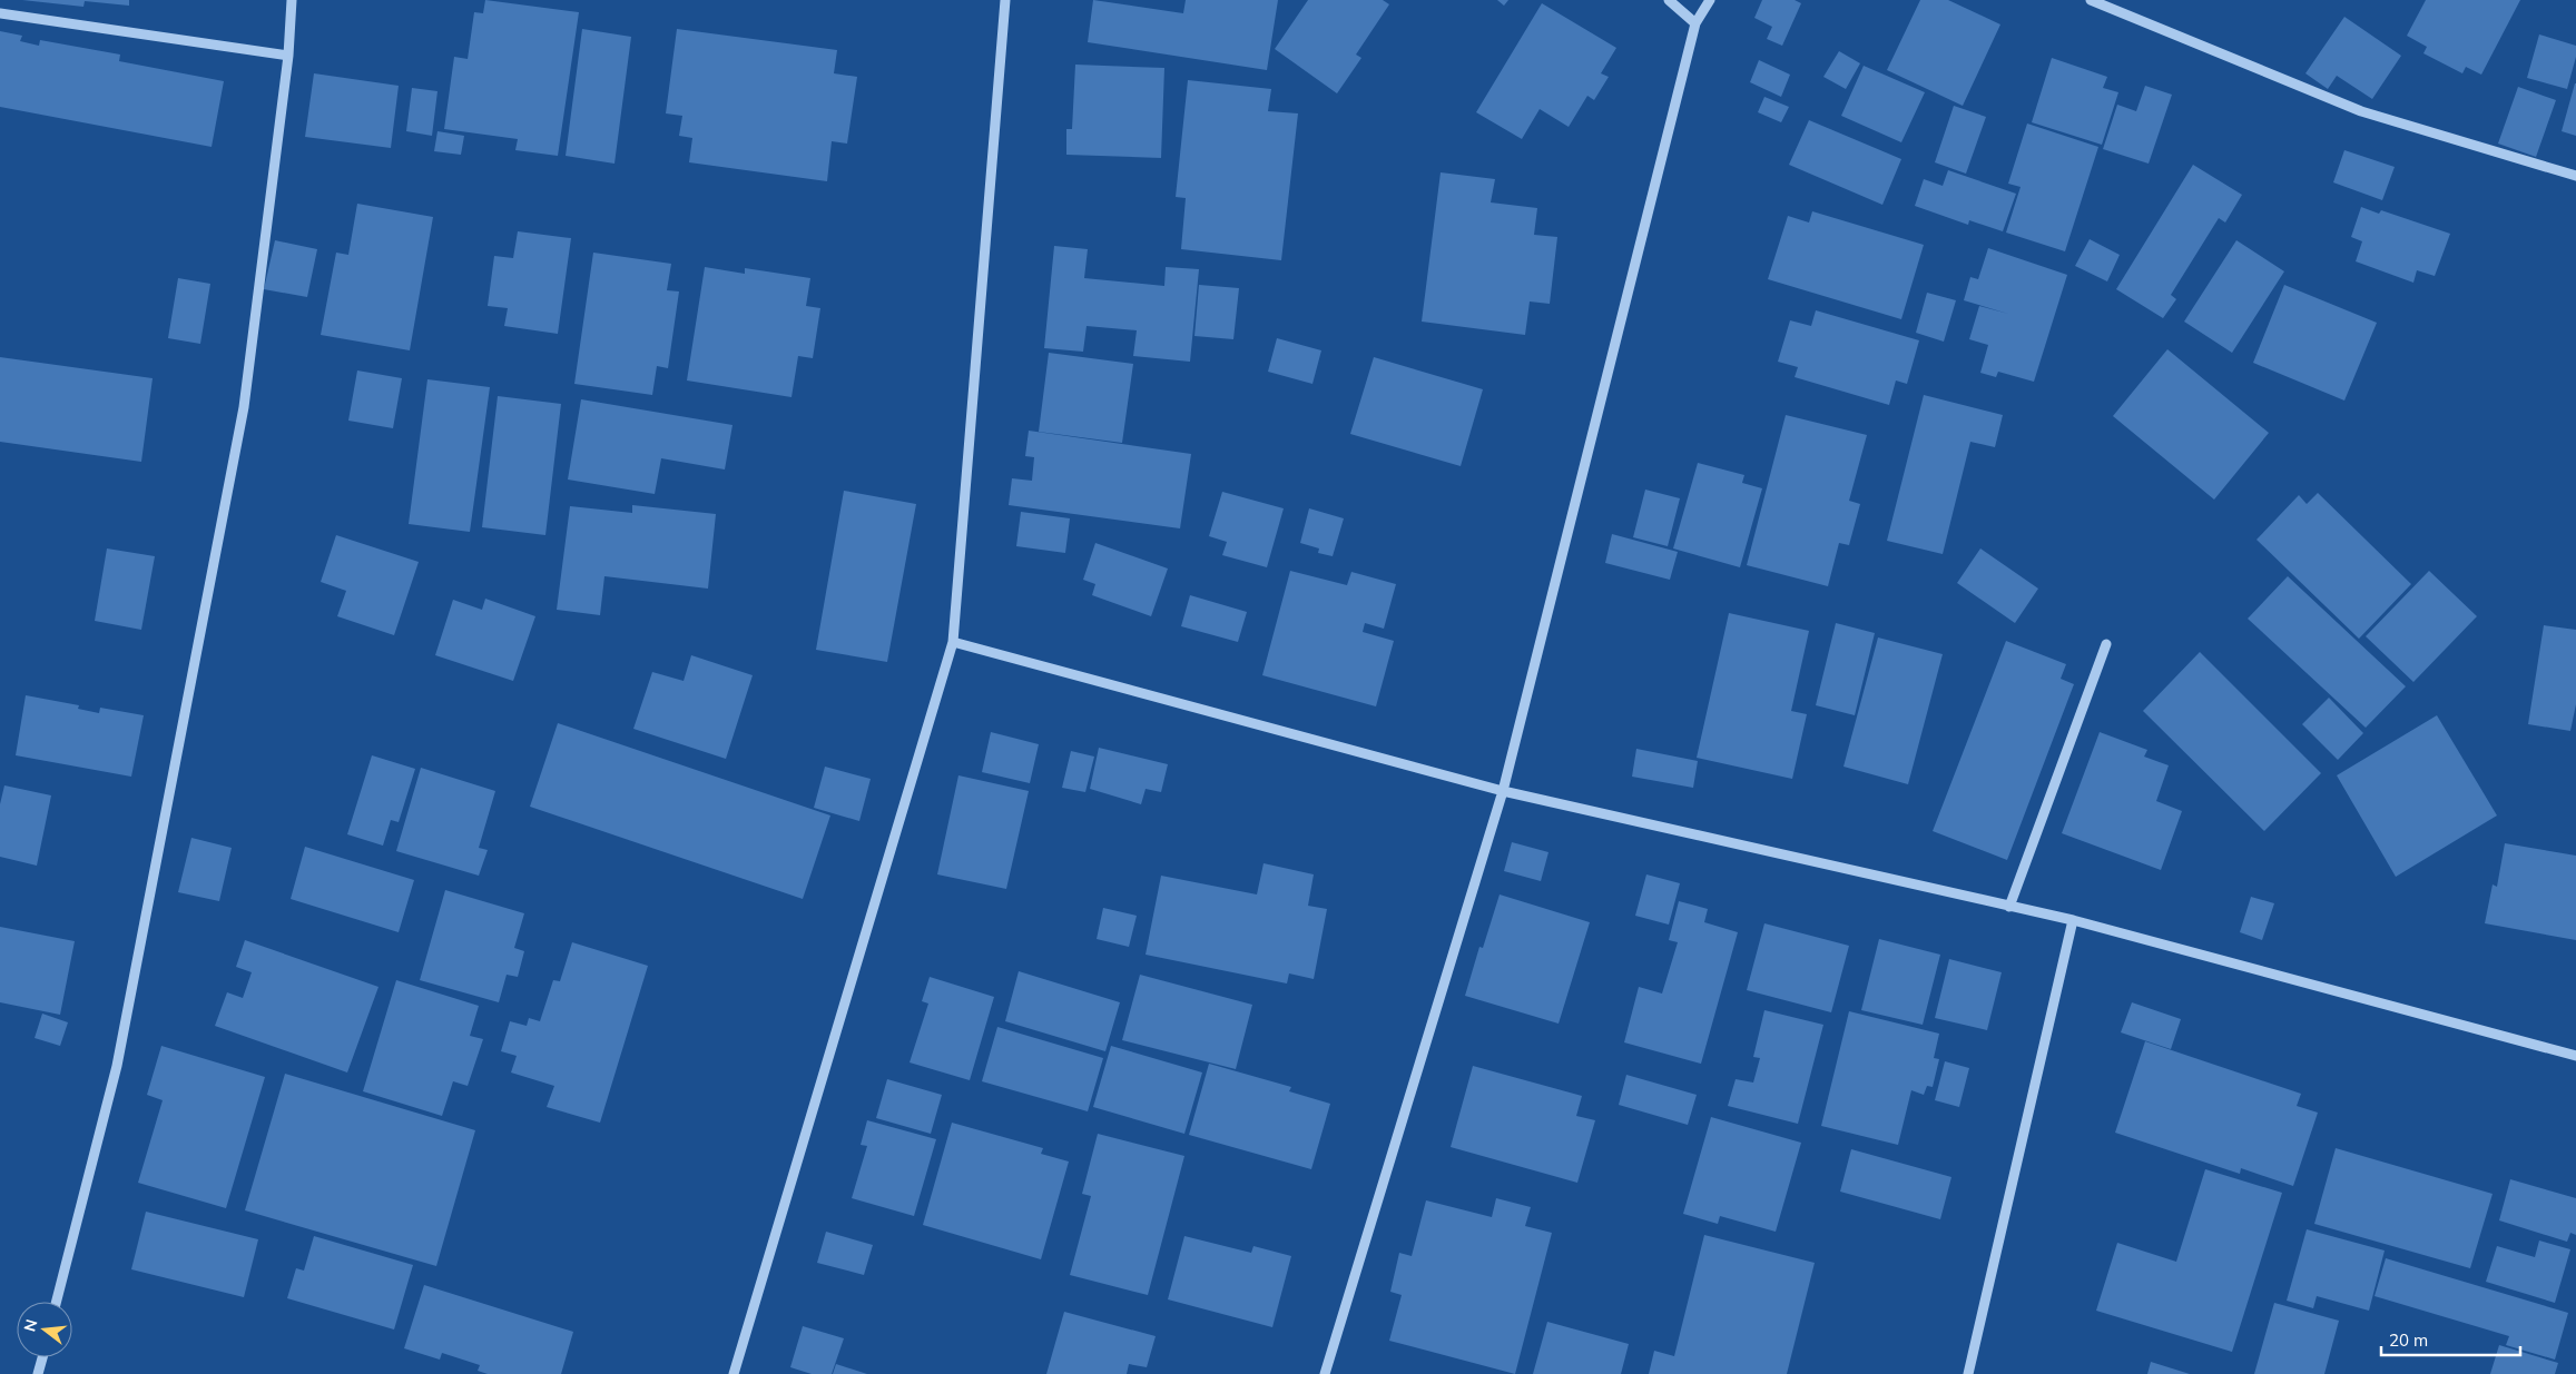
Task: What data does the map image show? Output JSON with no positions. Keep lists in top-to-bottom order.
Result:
{
  "scale_bar": "20 m",
  "north": "left"
}
